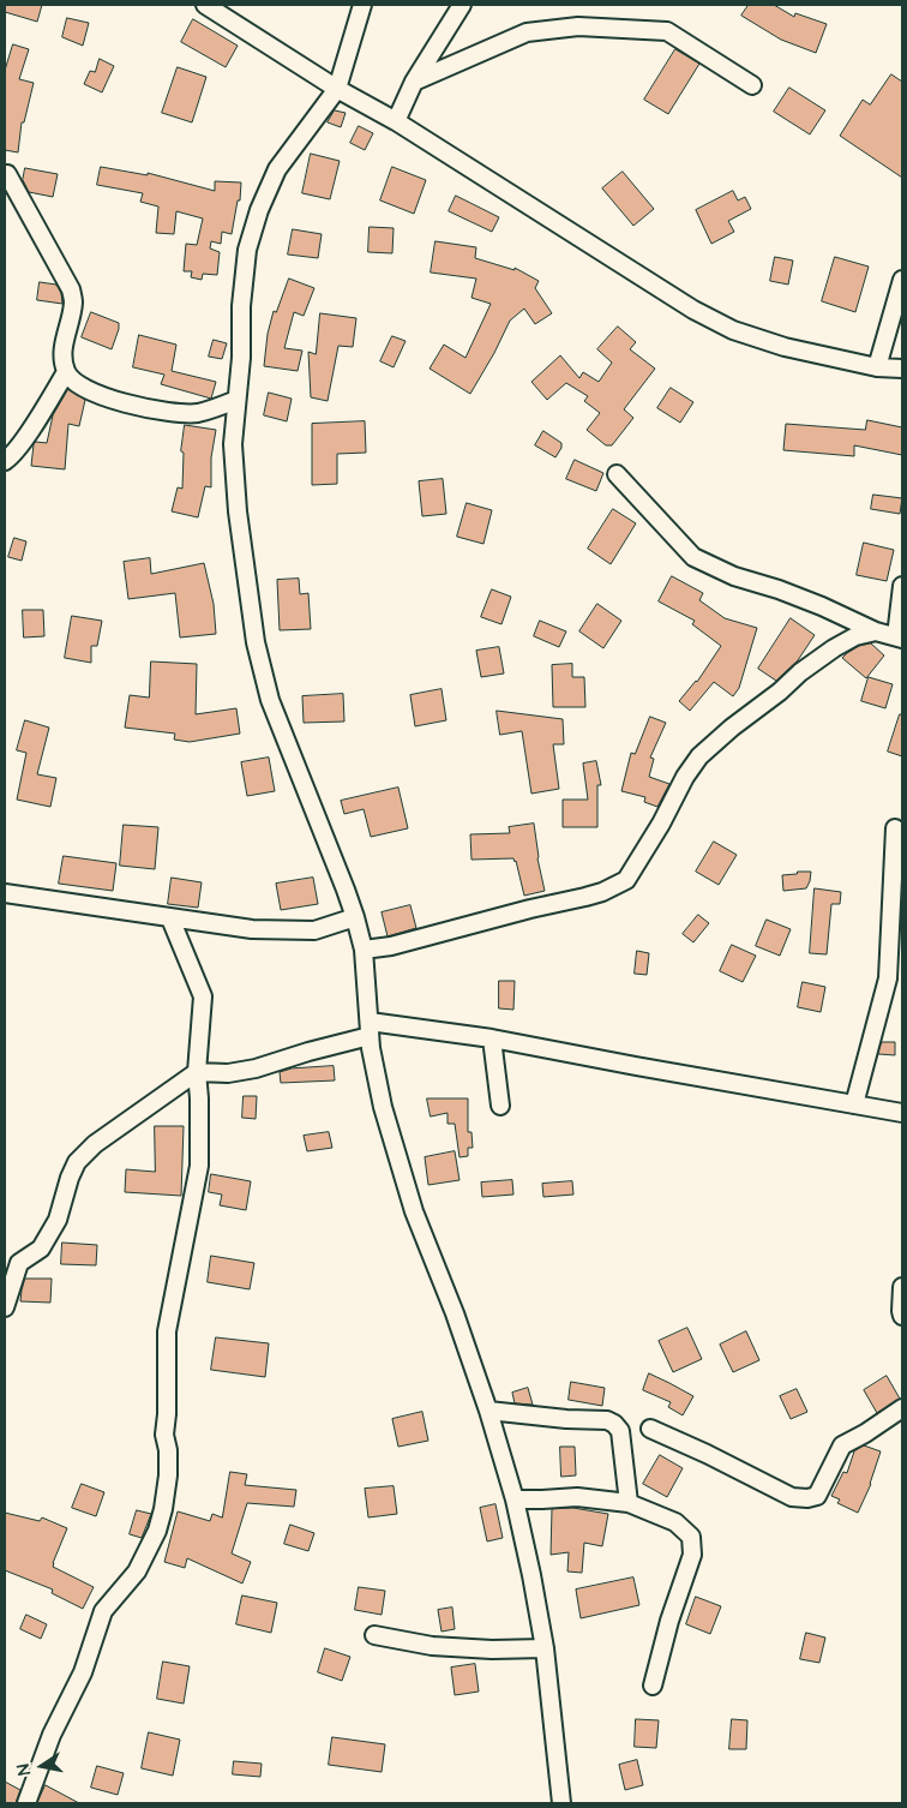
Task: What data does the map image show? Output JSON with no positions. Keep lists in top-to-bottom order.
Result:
{
  "north": "left"
}
